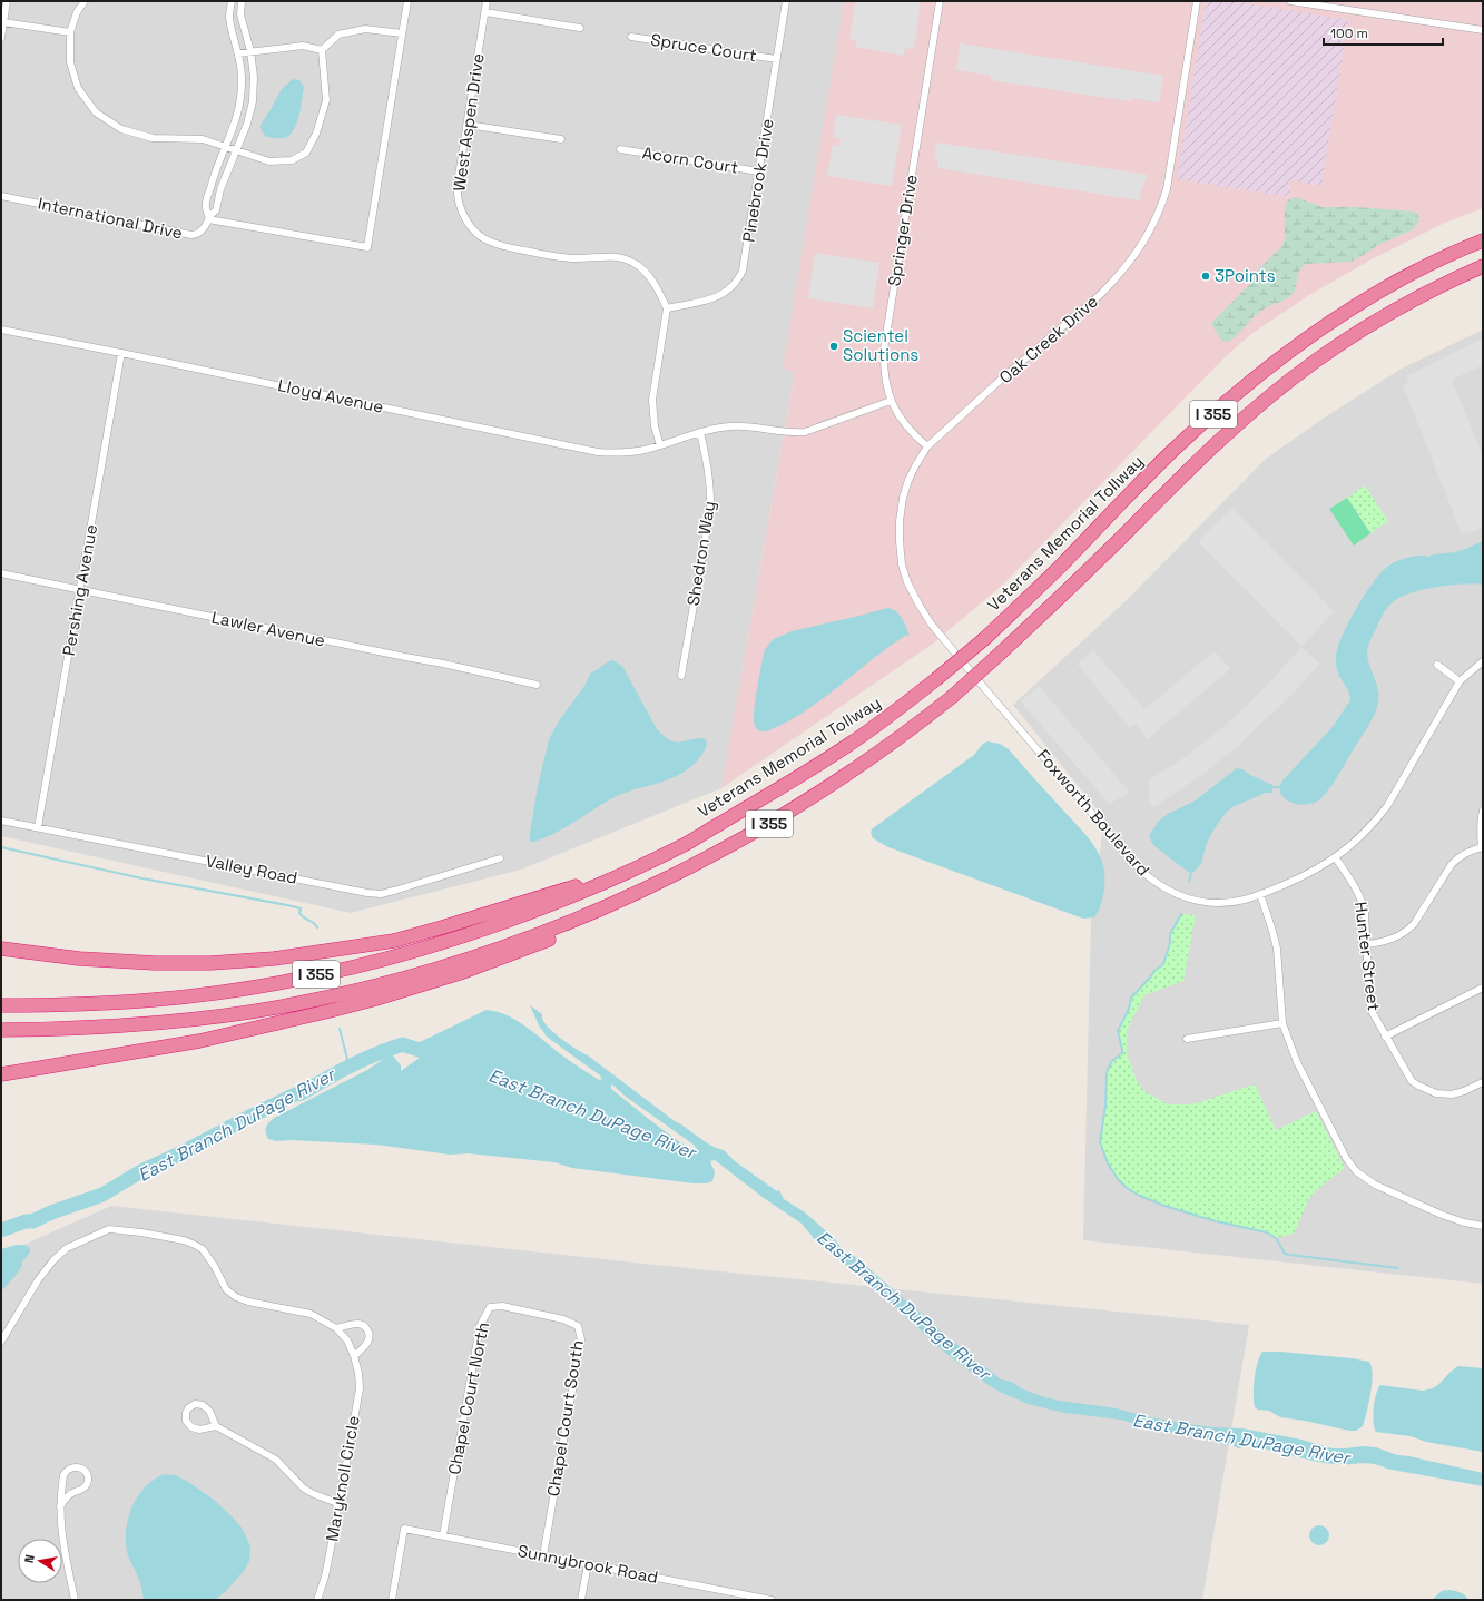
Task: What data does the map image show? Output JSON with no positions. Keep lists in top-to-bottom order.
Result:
{
  "streets": {
    "highway": ["I 355", "Veterans Memorial Tollway"],
    "street": [
      "Spruce Court",
      "West Aspen Drive",
      "Acorn Court",
      "Pinebrook Drive",
      "International Drive",
      "Springer Drive",
      "Oak Creek Drive",
      "Lloyd Avenue",
      "Shedron Way",
      "Pershing Avenue",
      "Lawler Avenue",
      "Foxworth Boulevard",
      "Valley Road",
      "Hunter Street",
      "Chapel Court North",
      "Chapel Court South",
      "Maryknoll Circle",
      "Sunnybrook Road"
    ]
  },
  "crossings": [
    ["Spruce Court", "Pinebrook Drive"],
    ["West Aspen Drive", "Pinebrook Drive"],
    ["Acorn Court", "Pinebrook Drive"],
    ["Springer Drive", "Oak Creek Drive"],
    ["Springer Drive", "Lloyd Avenue"],
    ["Oak Creek Drive", "Foxworth Boulevard"],
    ["Lloyd Avenue", "Shedron Way"],
    ["Lloyd Avenue", "Pershing Avenue"],
    ["Pershing Avenue", "Lawler Avenue"],
    ["Pershing Avenue", "Valley Road"],
    ["Foxworth Boulevard", "Hunter Street"],
    ["Chapel Court North", "Chapel Court South"],
    ["Chapel Court North", "Sunnybrook Road"],
    ["Chapel Court South", "Sunnybrook Road"]
  ],
  "water": ["East Branch DuPage River"],
  "places": ["3Points", "Scientel Solutions"],
  "scale_bar": "100 m",
  "north": "left"
}
